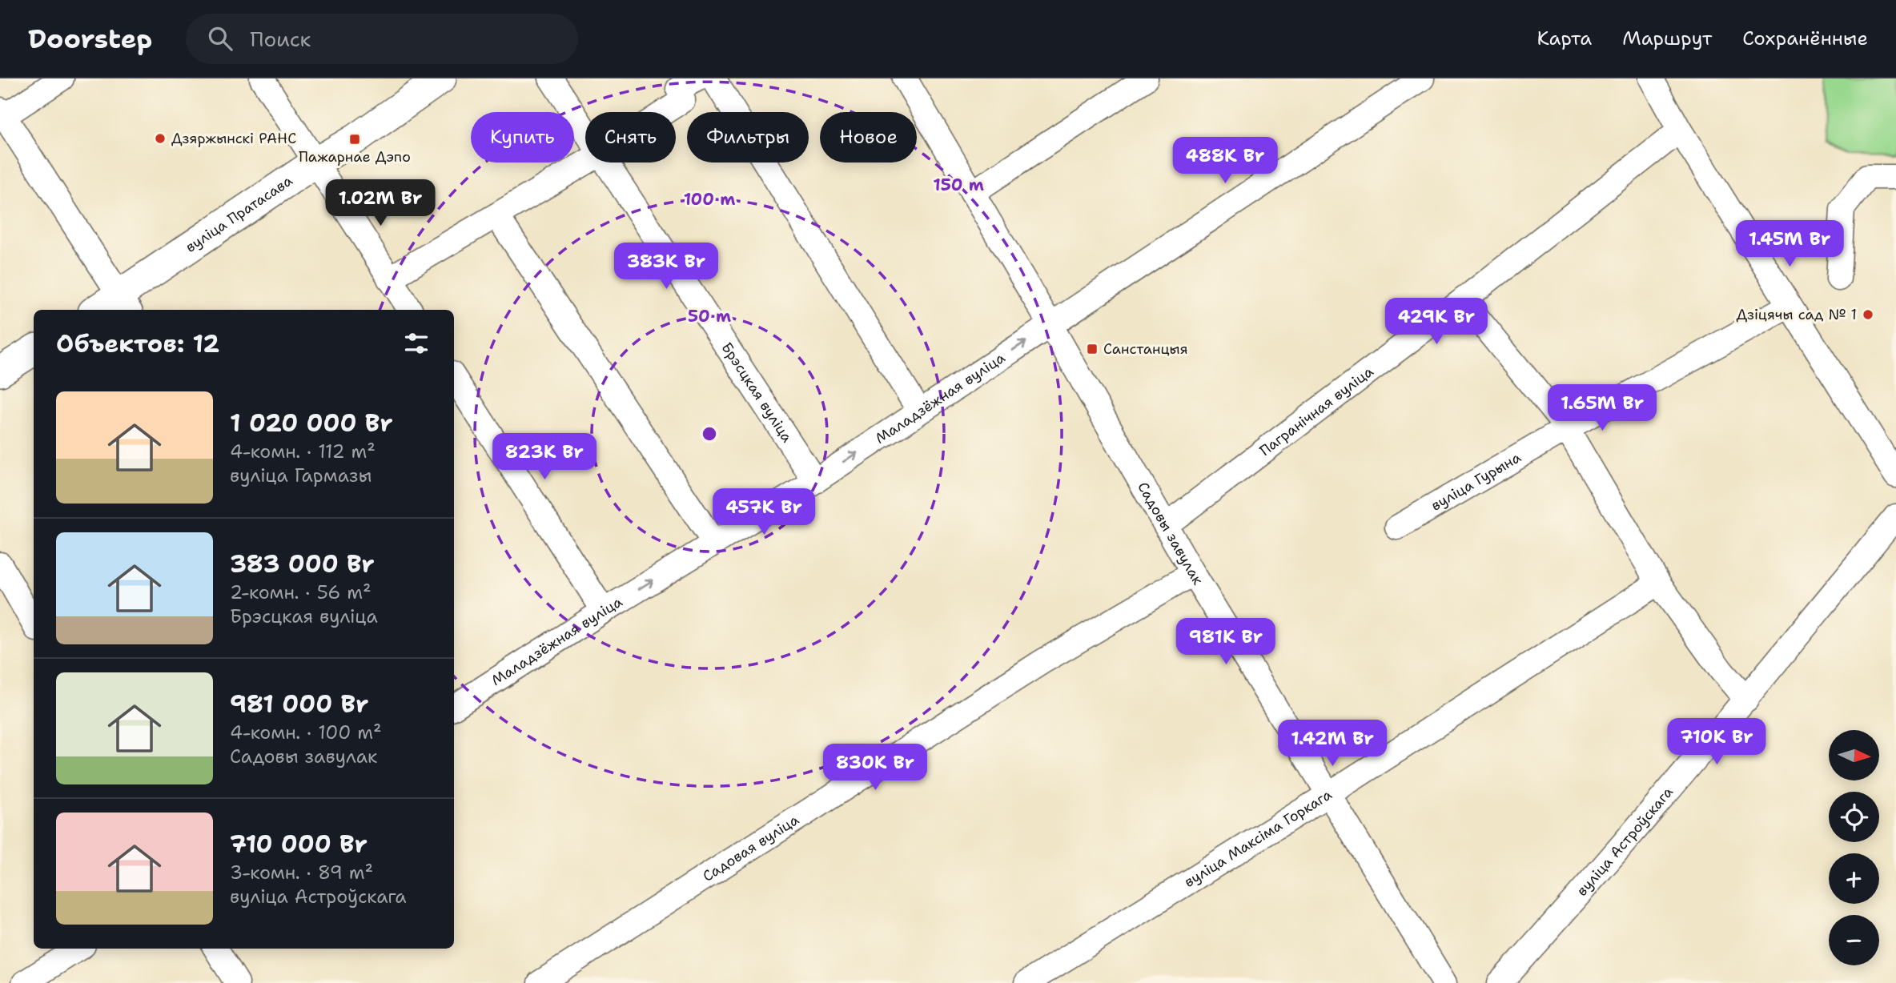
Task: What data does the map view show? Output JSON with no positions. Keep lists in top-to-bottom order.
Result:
{
  "streets": {
    "main road": ["вуліца Пратасава"],
    "street": [
      "Брэсцкая вуліца",
      "Маладзёжная вуліца",
      "Пагранічная вуліца",
      "вуліца Гурына",
      "Садовы завулак",
      "вуліца Максіма Горкага",
      "вуліца Астроўскага",
      "Садовая вуліца"
    ]
  },
  "crossings": [
    ["Брэсцкая вуліца", "Маладзёжная вуліца"],
    ["Маладзёжная вуліца", "Садовы завулак"],
    ["Пагранічная вуліца", "Садовы завулак"],
    ["Садовы завулак", "вуліца Максіма Горкага"],
    ["Садовы завулак", "Садовая вуліца"]
  ],
  "one_way": ["Маладзёжная вуліца"],
  "places": {
    "other": ["Дзяржынскі РАНС", "Дзіцячы сад № 1"],
    "transit": ["Пажарнае Дэпо", "Санстанцыя"]
  },
  "north": "right",
  "page": {
    "header": "Doorstep",
    "search": "Поиск",
    "nav": ["Карта", "Маршрут", "Сохранённые"],
    "chip": [
      "Купить",
      "Снять",
      "Фильтры",
      "Новое"
    ],
    "price": [
      "488K Br",
      "1.02M Br",
      "1.45M Br",
      "383K Br",
      "429K Br",
      "1.65M Br",
      "823K Br",
      "457K Br",
      "981K Br",
      "710K Br",
      "1.42M Br",
      "830K Br"
    ],
    "heading": "Объектов: 12",
    "list": [
      {
        "name": "1 020 000 Br",
        "note": "4-комн. · 112 m² · вуліца Гармазы"
      },
      {
        "name": "383 000 Br",
        "note": "2-комн. · 56 m² · Брэсцкая вуліца"
      },
      {
        "name": "981 000 Br",
        "note": "4-комн. · 100 m² · Садовы завулак"
      },
      {
        "name": "710 000 Br",
        "note": "3-комн. · 89 m² · вуліца Астроўскага"
      }
    ],
    "map_buttons": ["+", "−"]
  },
  "rings": ["150 m", "100 m", "50 m"]
}
